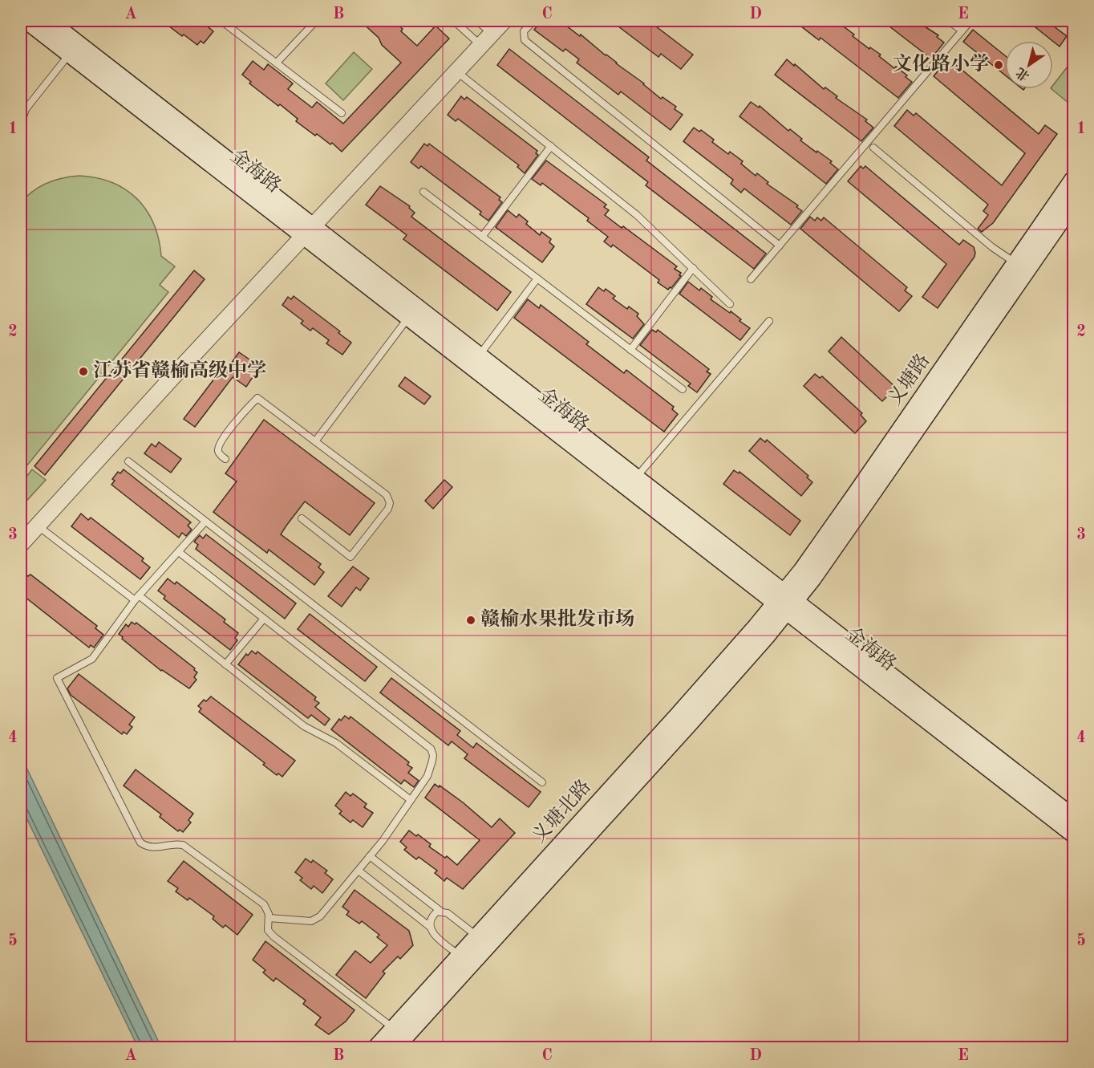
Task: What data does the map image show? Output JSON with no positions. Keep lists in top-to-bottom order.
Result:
{
  "streets": {
    "main road": ["金海路", "义塘路", "义塘北路"]
  },
  "crossings": [
    ["金海路", "义塘路"],
    ["金海路", "义塘北路"],
    ["义塘路", "义塘北路"]
  ],
  "places": ["文化路小学", "江苏省赣榆高级中学", "赣榆水果批发市场"],
  "north": "bottom left",
  "grid": {
    "columns": [
      "A",
      "B",
      "C",
      "D",
      "E"
    ],
    "rows": [
      "1",
      "2",
      "3",
      "4",
      "5"
    ]
  }
}
